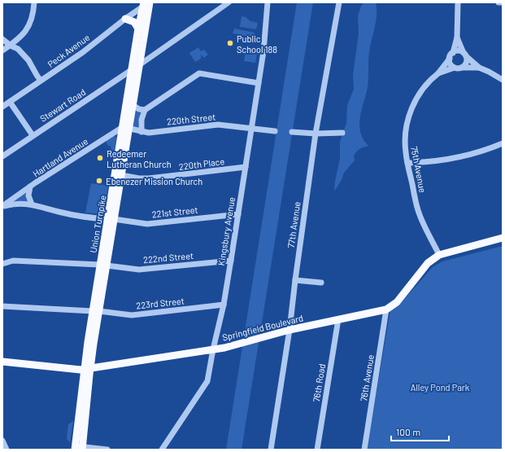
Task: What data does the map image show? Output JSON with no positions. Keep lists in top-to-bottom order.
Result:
{
  "streets": {
    "main road": ["Union Turnpike", "Springfield Boulevard"],
    "street": [
      "Peck Avenue",
      "Stewart Road",
      "220th Street",
      "Hartland Avenue",
      "220th Place",
      "75th Avenue",
      "221st Street",
      "77th Avenue",
      "Kingsbury Avenue",
      "222nd Street",
      "223rd Street",
      "76th Avenue",
      "76th Road"
    ]
  },
  "crossings": [
    ["Peck Avenue", "Union Turnpike"],
    ["Stewart Road", "Union Turnpike"],
    ["220th Street", "Hartland Avenue"],
    ["220th Street", "Union Turnpike"],
    ["220th Street", "Kingsbury Avenue"],
    ["Hartland Avenue", "221st Street"],
    ["Hartland Avenue", "Union Turnpike"],
    ["220th Place", "Union Turnpike"],
    ["220th Place", "Kingsbury Avenue"],
    ["75th Avenue", "Springfield Boulevard"],
    ["221st Street", "Union Turnpike"],
    ["221st Street", "Kingsbury Avenue"],
    ["Union Turnpike", "222nd Street"],
    ["Union Turnpike", "223rd Street"],
    ["Union Turnpike", "Springfield Boulevard"],
    ["77th Avenue", "Springfield Boulevard"],
    ["Kingsbury Avenue", "222nd Street"],
    ["Kingsbury Avenue", "223rd Street"],
    ["Kingsbury Avenue", "Springfield Boulevard"],
    ["Springfield Boulevard", "76th Avenue"],
    ["Springfield Boulevard", "76th Road"]
  ],
  "parks": ["Alley Pond Park"],
  "places": ["Public School 188", "Redeemer Lutheran Church", "Ebenezer Mission Church"],
  "scale_bar": "100 m"
}
